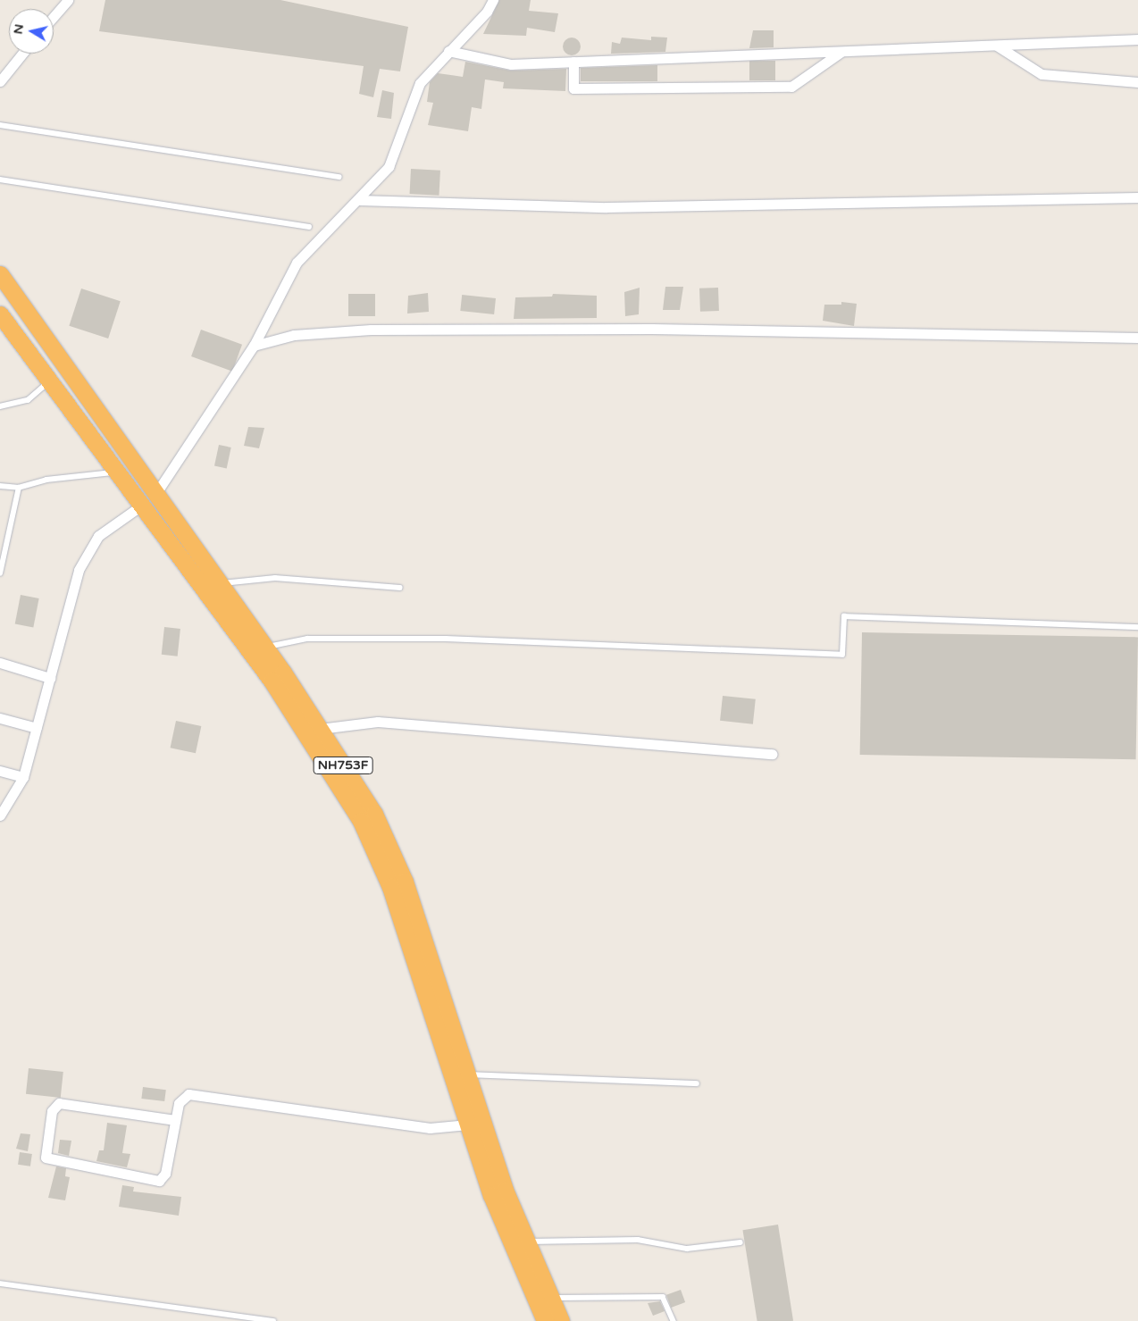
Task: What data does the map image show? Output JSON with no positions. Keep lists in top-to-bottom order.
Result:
{
  "streets": {
    "highway": ["NH753F"]
  },
  "north": "left"
}
